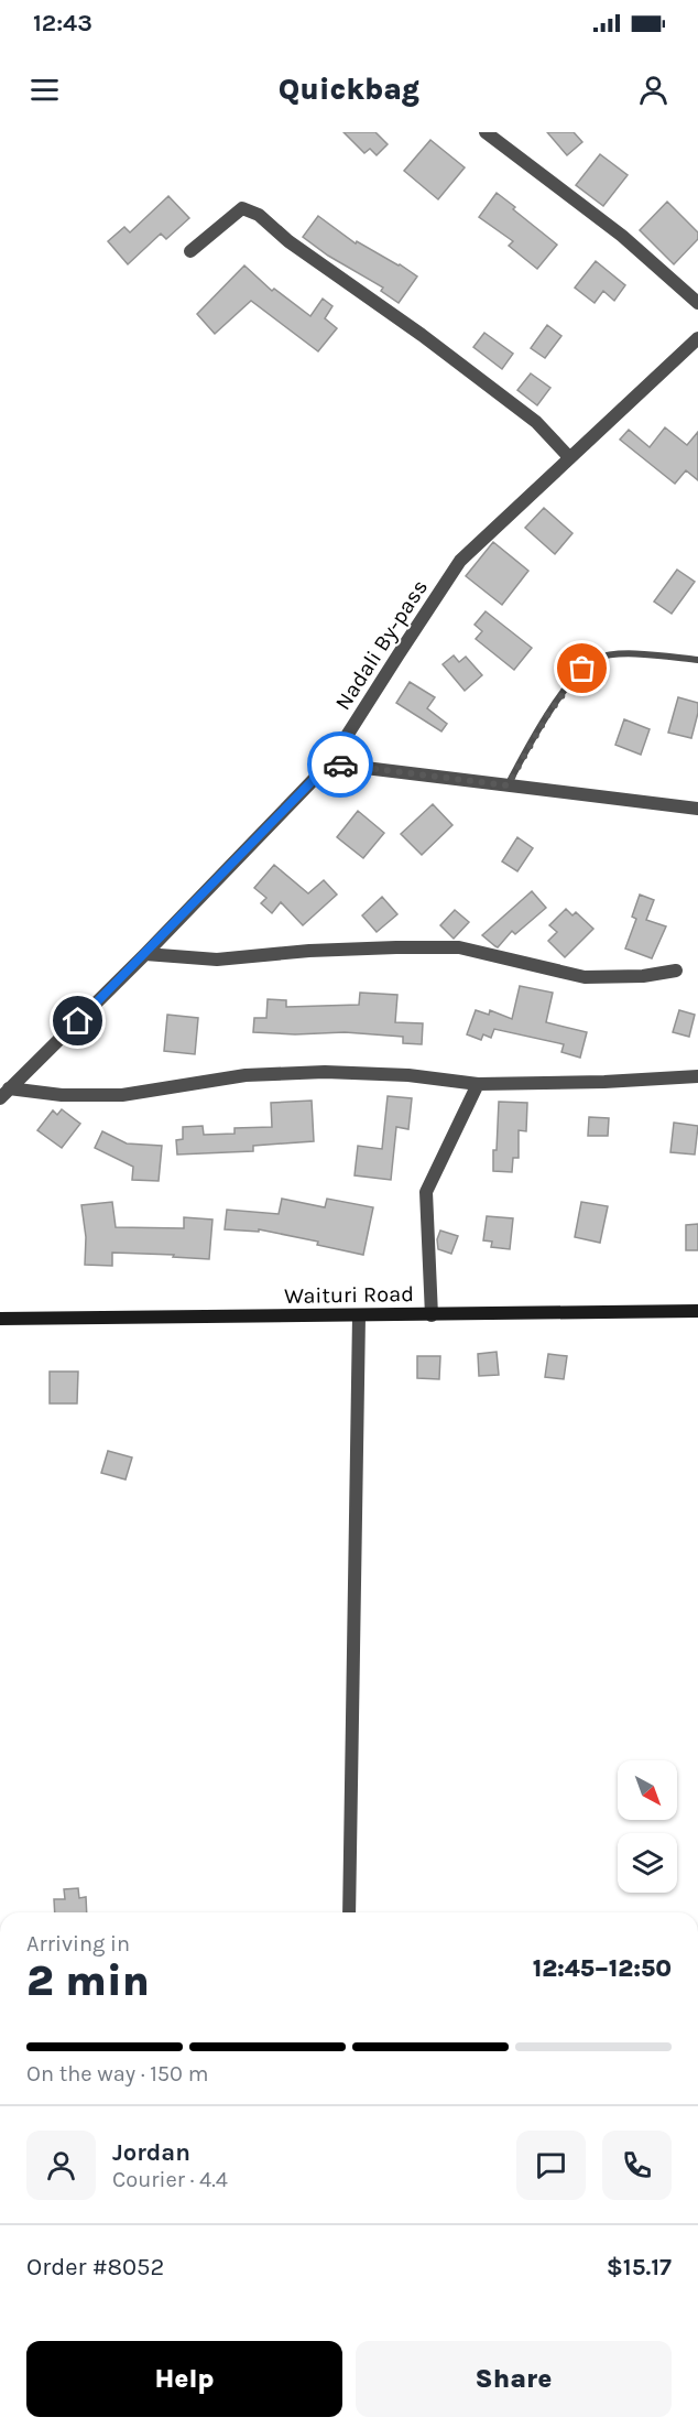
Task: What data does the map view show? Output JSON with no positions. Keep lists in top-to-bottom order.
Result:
{
  "streets": {
    "main road": ["Waituri Road"],
    "street": ["Nadali By-pass"]
  },
  "north": "bottom right",
  "page": {
    "status": "12:43",
    "header": "Quickbag",
    "heading": ["2 min", "Arriving in", "12:45–12:50"],
    "panel": [
      "Jordan",
      "Courier · 4.4",
      "Order #8052",
      "$15.17"
    ],
    "bar": "On the way · 150 m",
    "buttons": ["Help", "Share"]
  }
}
